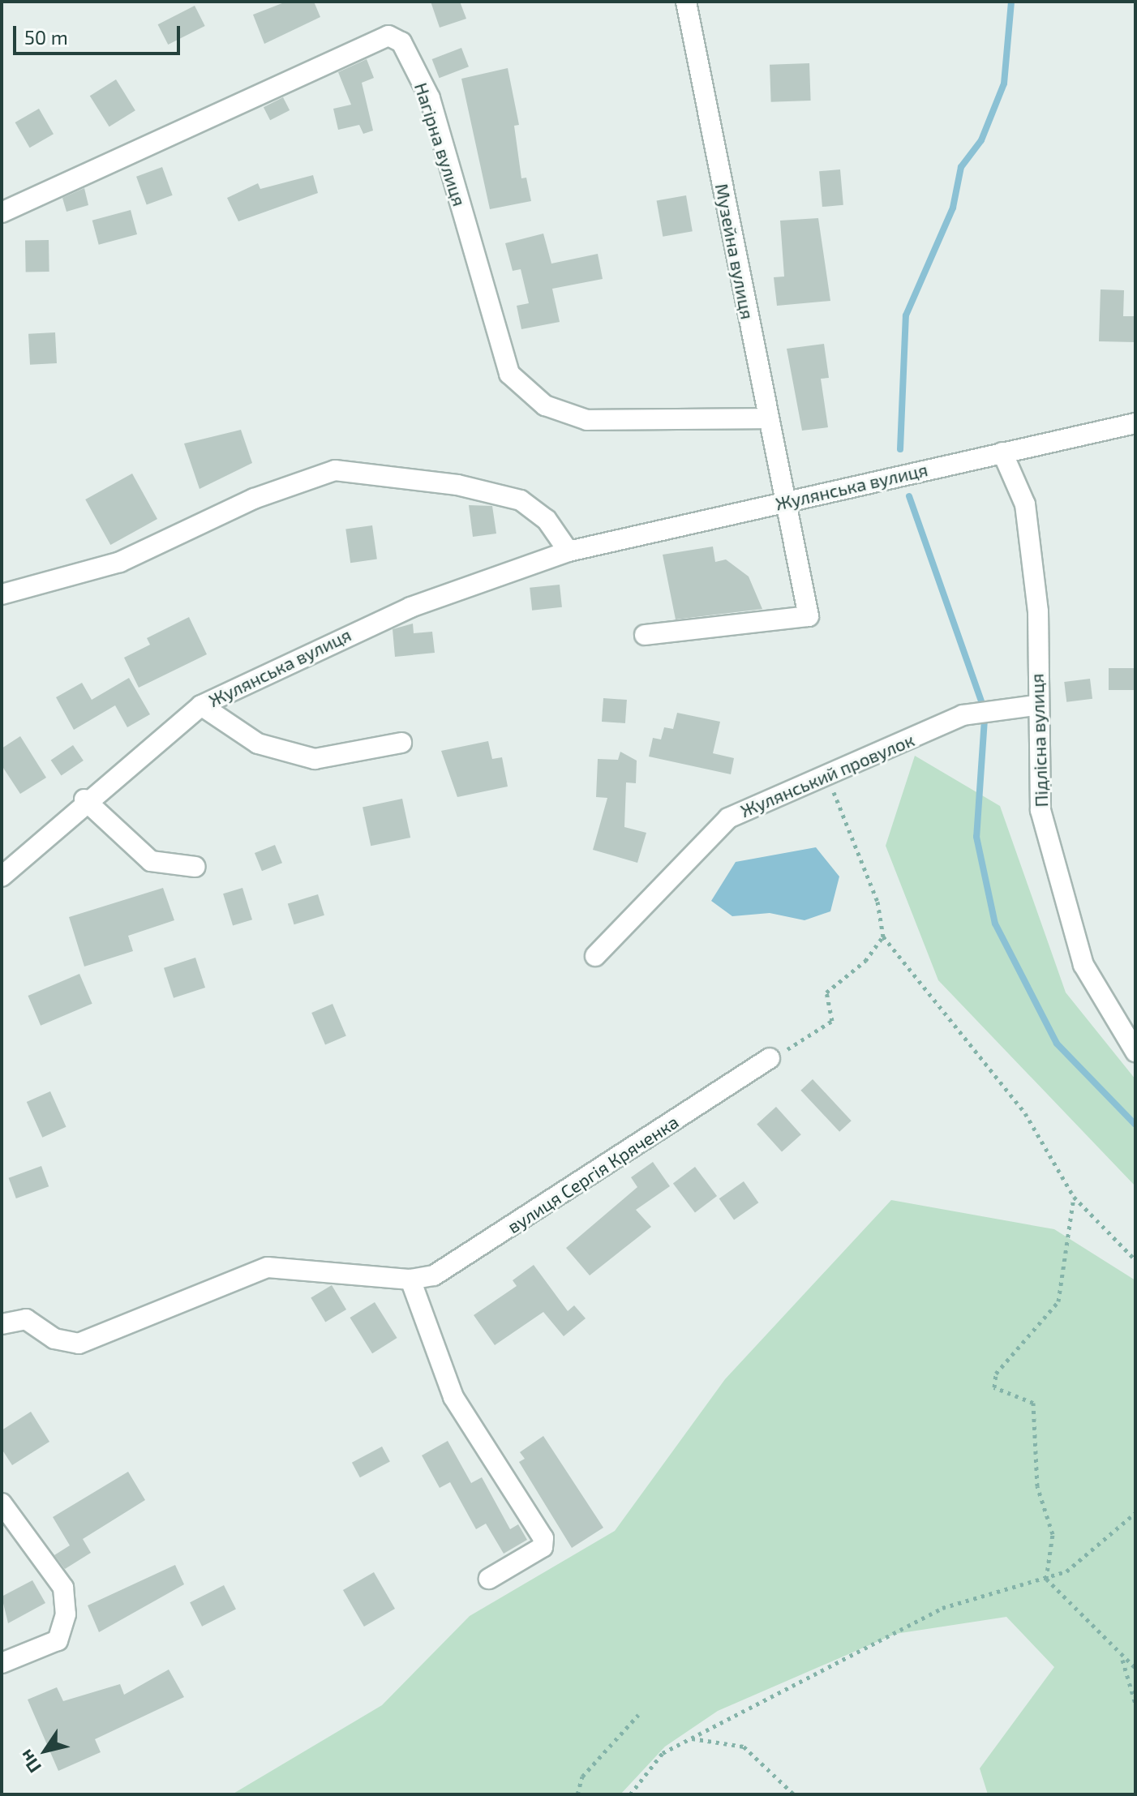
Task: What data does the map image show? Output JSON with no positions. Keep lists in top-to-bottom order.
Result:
{
  "streets": {
    "street": [
      "Нагірна вулиця",
      "Музейна вулиця",
      "Жулянська вулиця",
      "Підлісна вулиця",
      "Жулянський провулок",
      "вулиця Сергія Кряченка"
    ]
  },
  "crossings": [
    ["Нагірна вулиця", "Музейна вулиця"],
    ["Музейна вулиця", "Жулянська вулиця"],
    ["Жулянська вулиця", "Підлісна вулиця"],
    ["Підлісна вулиця", "Жулянський провулок"]
  ],
  "scale_bar": "50 m",
  "north": "bottom left"
}
